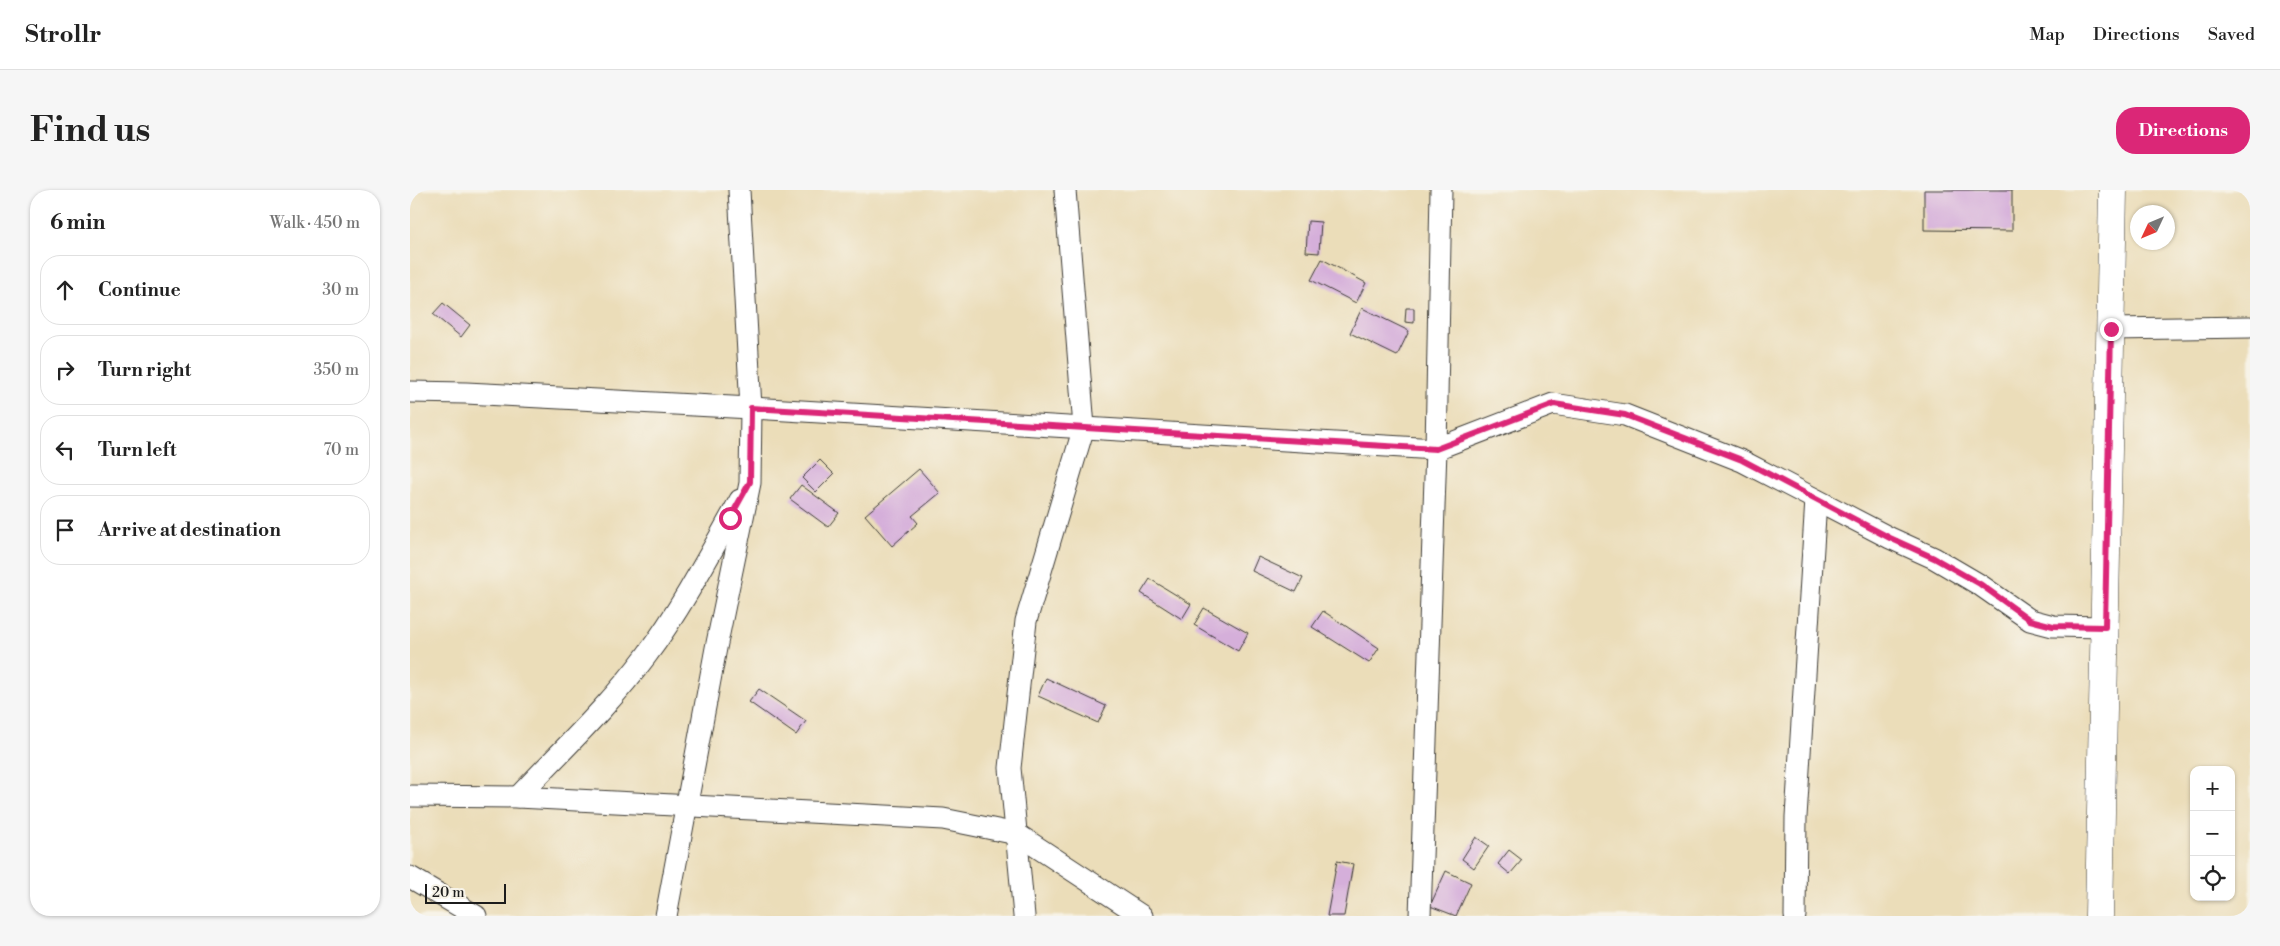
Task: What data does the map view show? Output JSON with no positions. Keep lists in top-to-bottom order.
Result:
{
  "scale_bar": "20 m",
  "north": "bottom left",
  "page": {
    "header": "Strollr",
    "nav": ["Map", "Directions", "Saved"],
    "buttons": "Directions",
    "title": "Find us",
    "heading": ["6 min", "Walk · 450 m"],
    "list": [
      ["Continue", "30 m"],
      ["Turn right", "350 m"],
      ["Turn left", "70 m"],
      "Arrive at destination"
    ],
    "map_buttons": ["+", "−"],
    "scale": "20 m"
  }
}
